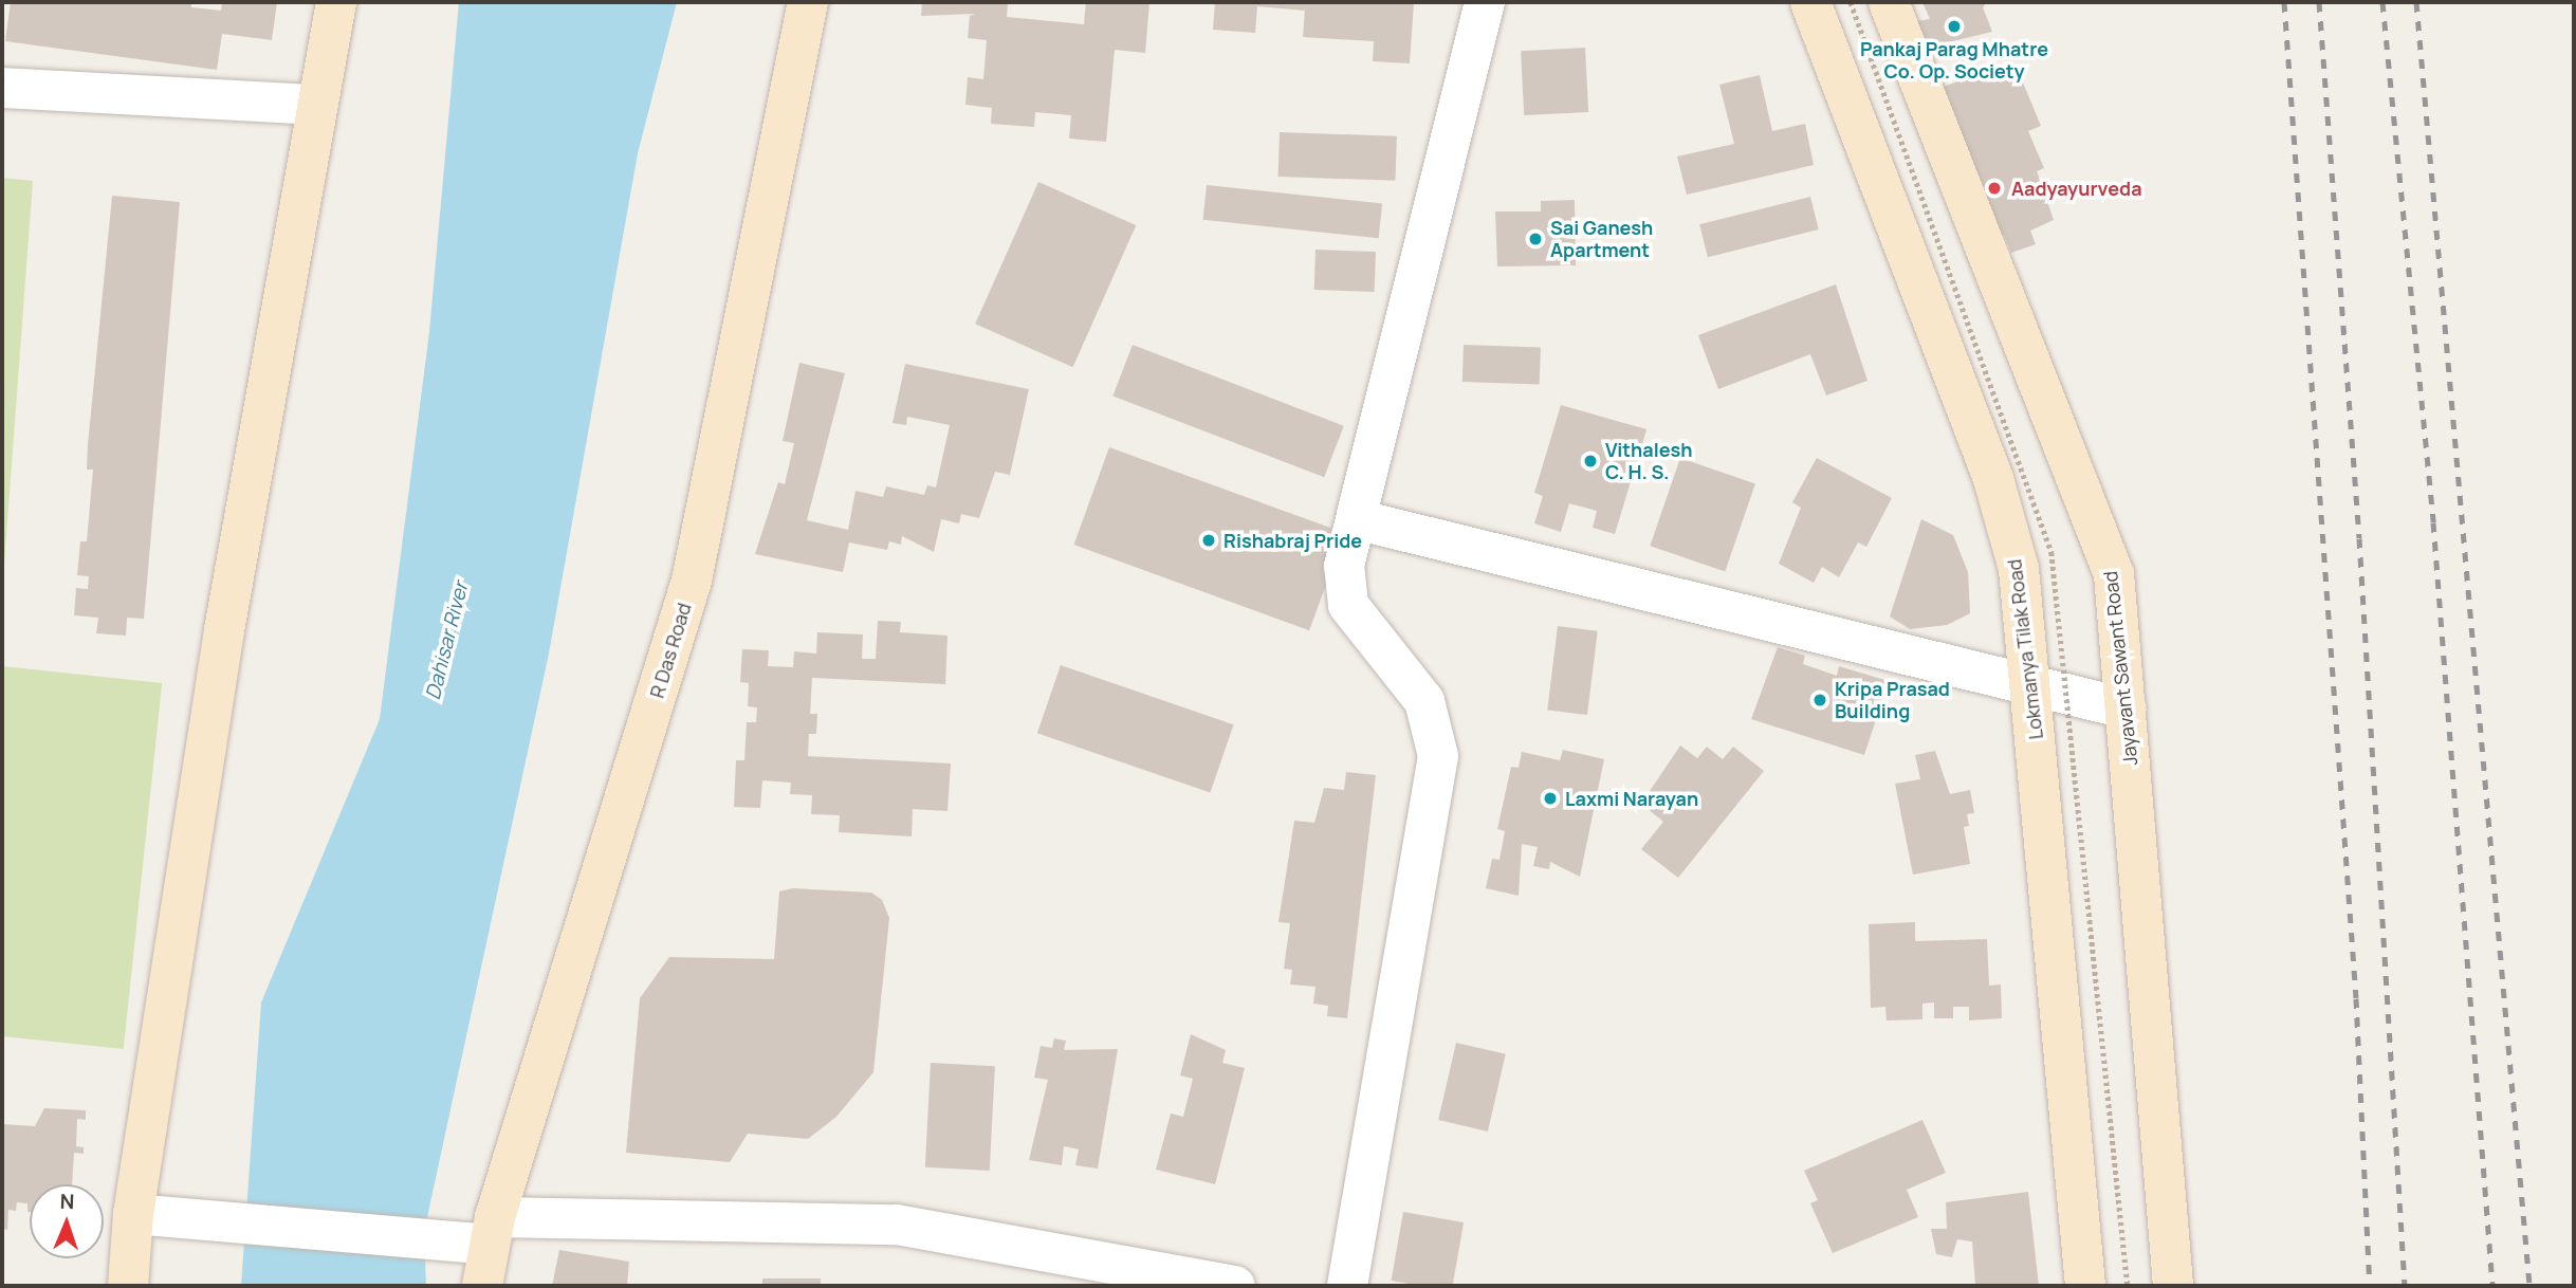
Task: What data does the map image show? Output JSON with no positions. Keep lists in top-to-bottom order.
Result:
{
  "streets": {
    "street": ["Lokmanya Tilak Road", "R Das Road", "Jayavant Sawant Road"]
  },
  "water": ["Dahisar River"],
  "places": [
    "Pankaj Parag Mhatre Co. Op. Society",
    "Aadyayurveda",
    "Sai Ganesh Apartment",
    "Vithalesh C. H. S.",
    "Rishabraj Pride",
    "Kripa Prasad Building",
    "Laxmi Narayan"
  ],
  "north": "top"
}
